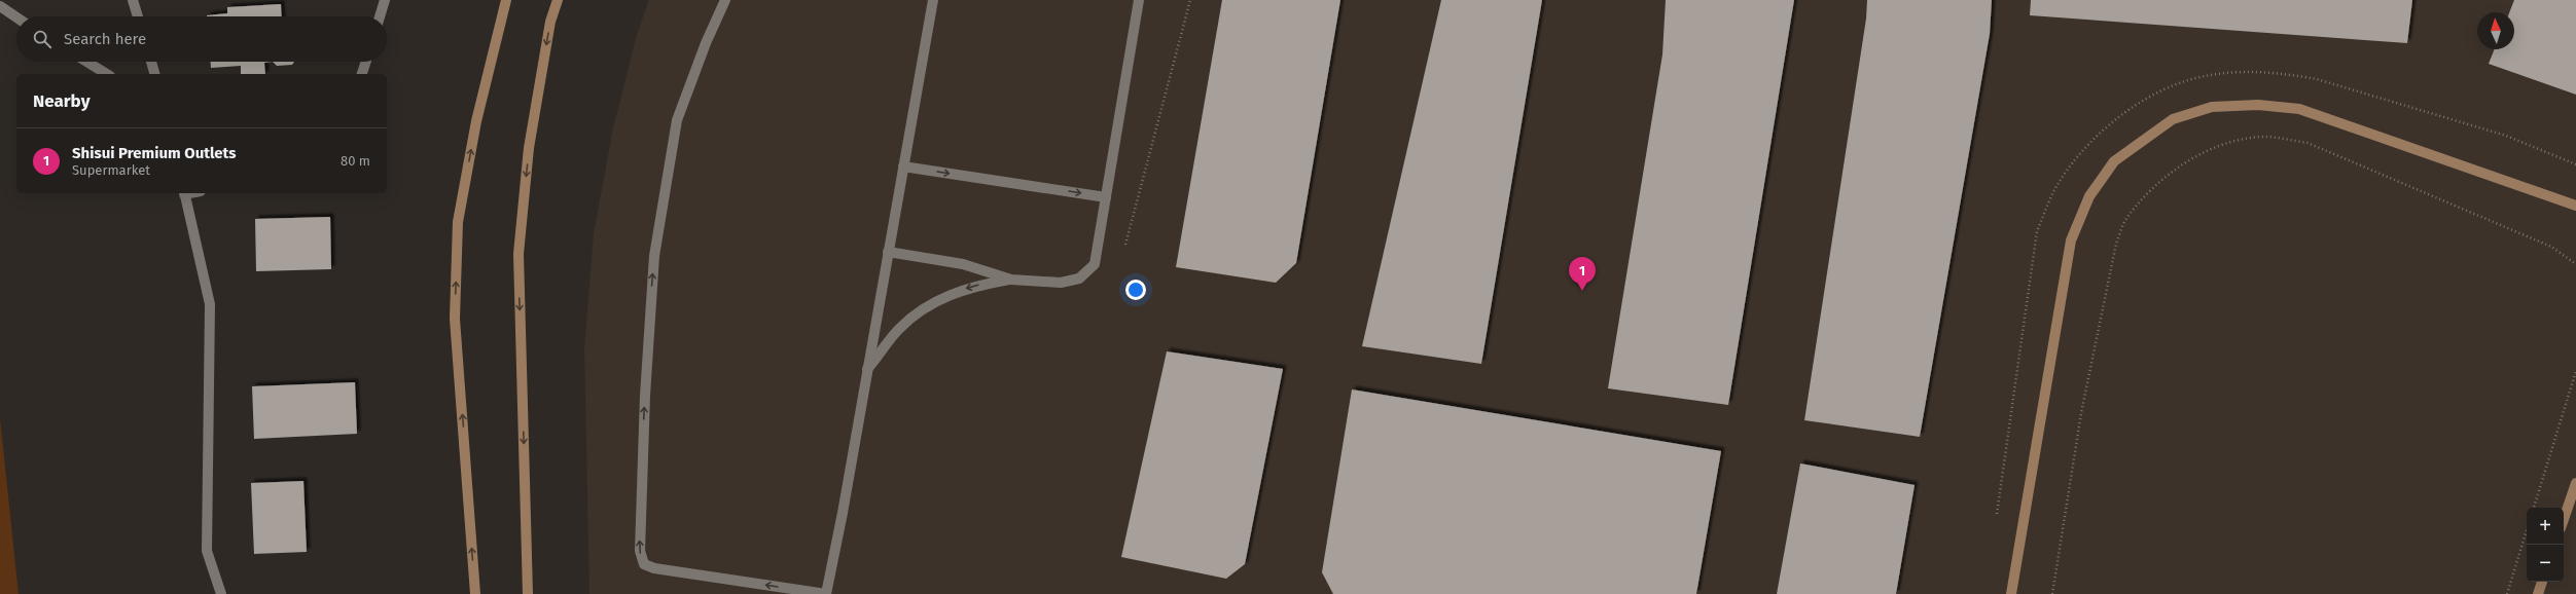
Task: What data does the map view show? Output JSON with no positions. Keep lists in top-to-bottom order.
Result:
{
  "north": "top",
  "page": {
    "search": "Search here",
    "heading": "Nearby",
    "list": [
      {
        "mark": "1",
        "name": "Shisui Premium Outlets",
        "note": "Supermarket",
        "value": "80 m"
      }
    ],
    "pins": "1",
    "map_buttons": ["+", "−"]
  }
}
